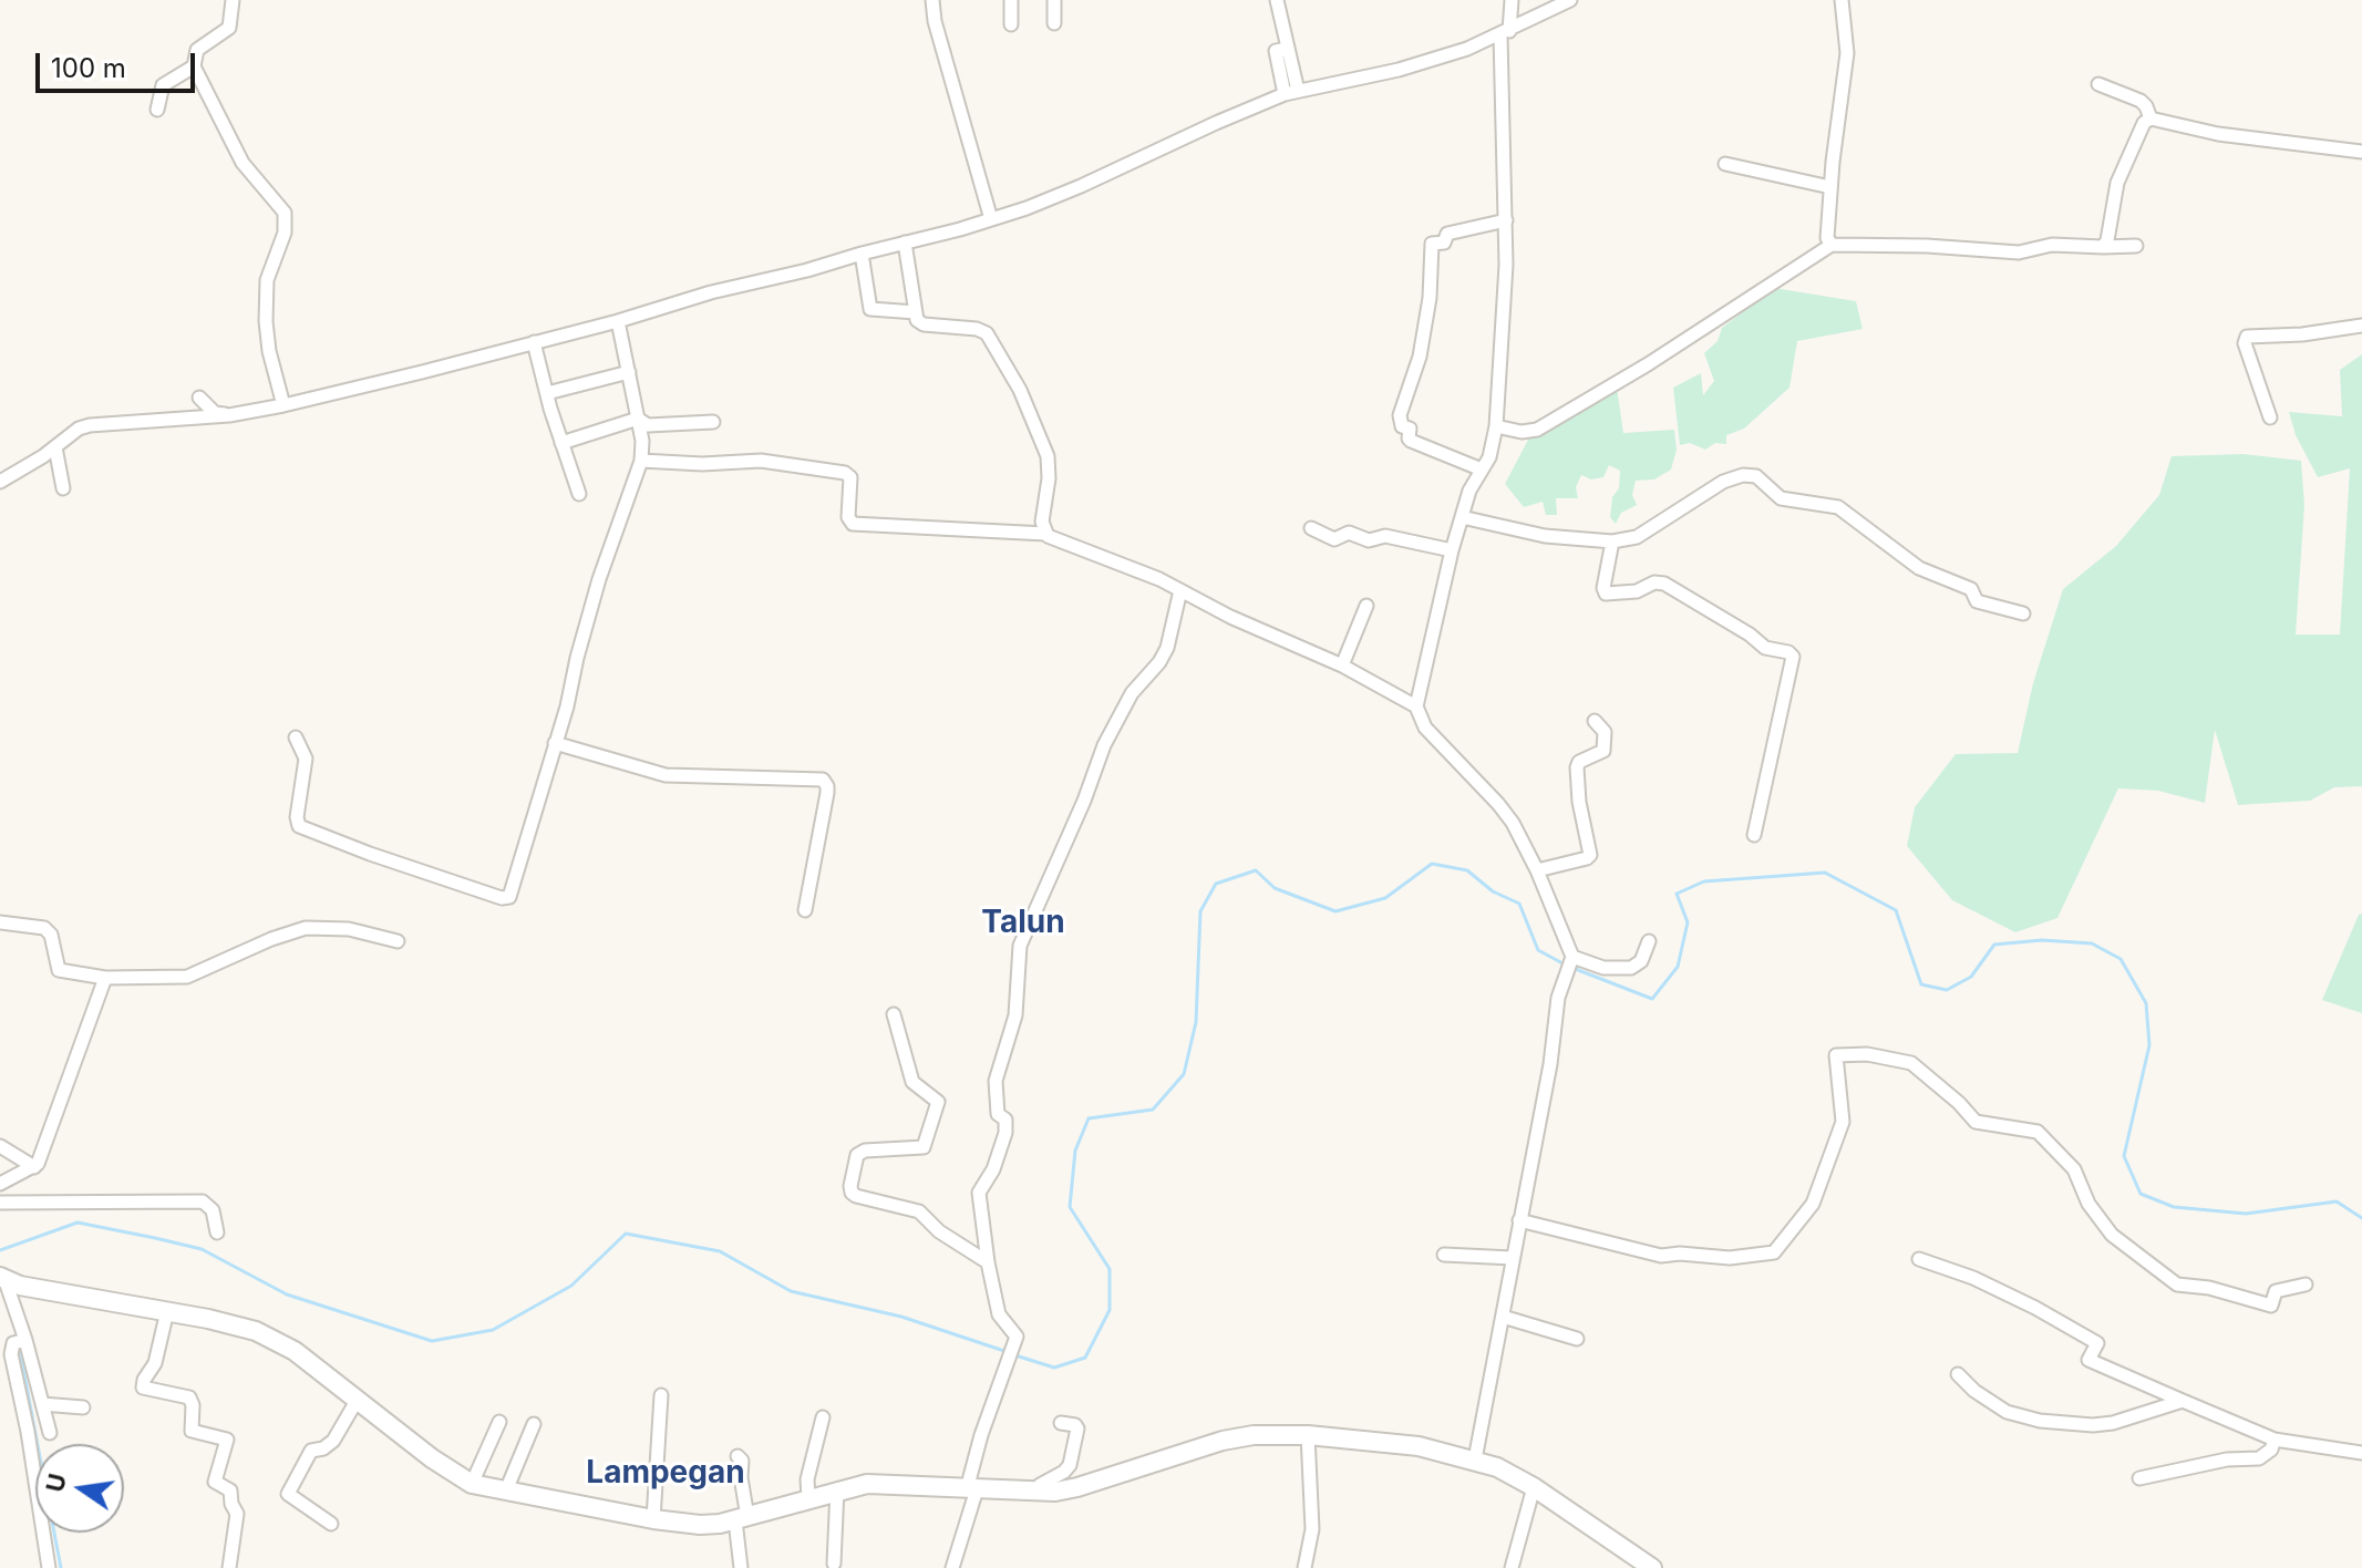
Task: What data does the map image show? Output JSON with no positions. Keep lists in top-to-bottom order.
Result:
{
  "districts": ["Talun", "Lampegan"],
  "scale_bar": "100 m",
  "north": "left"
}
